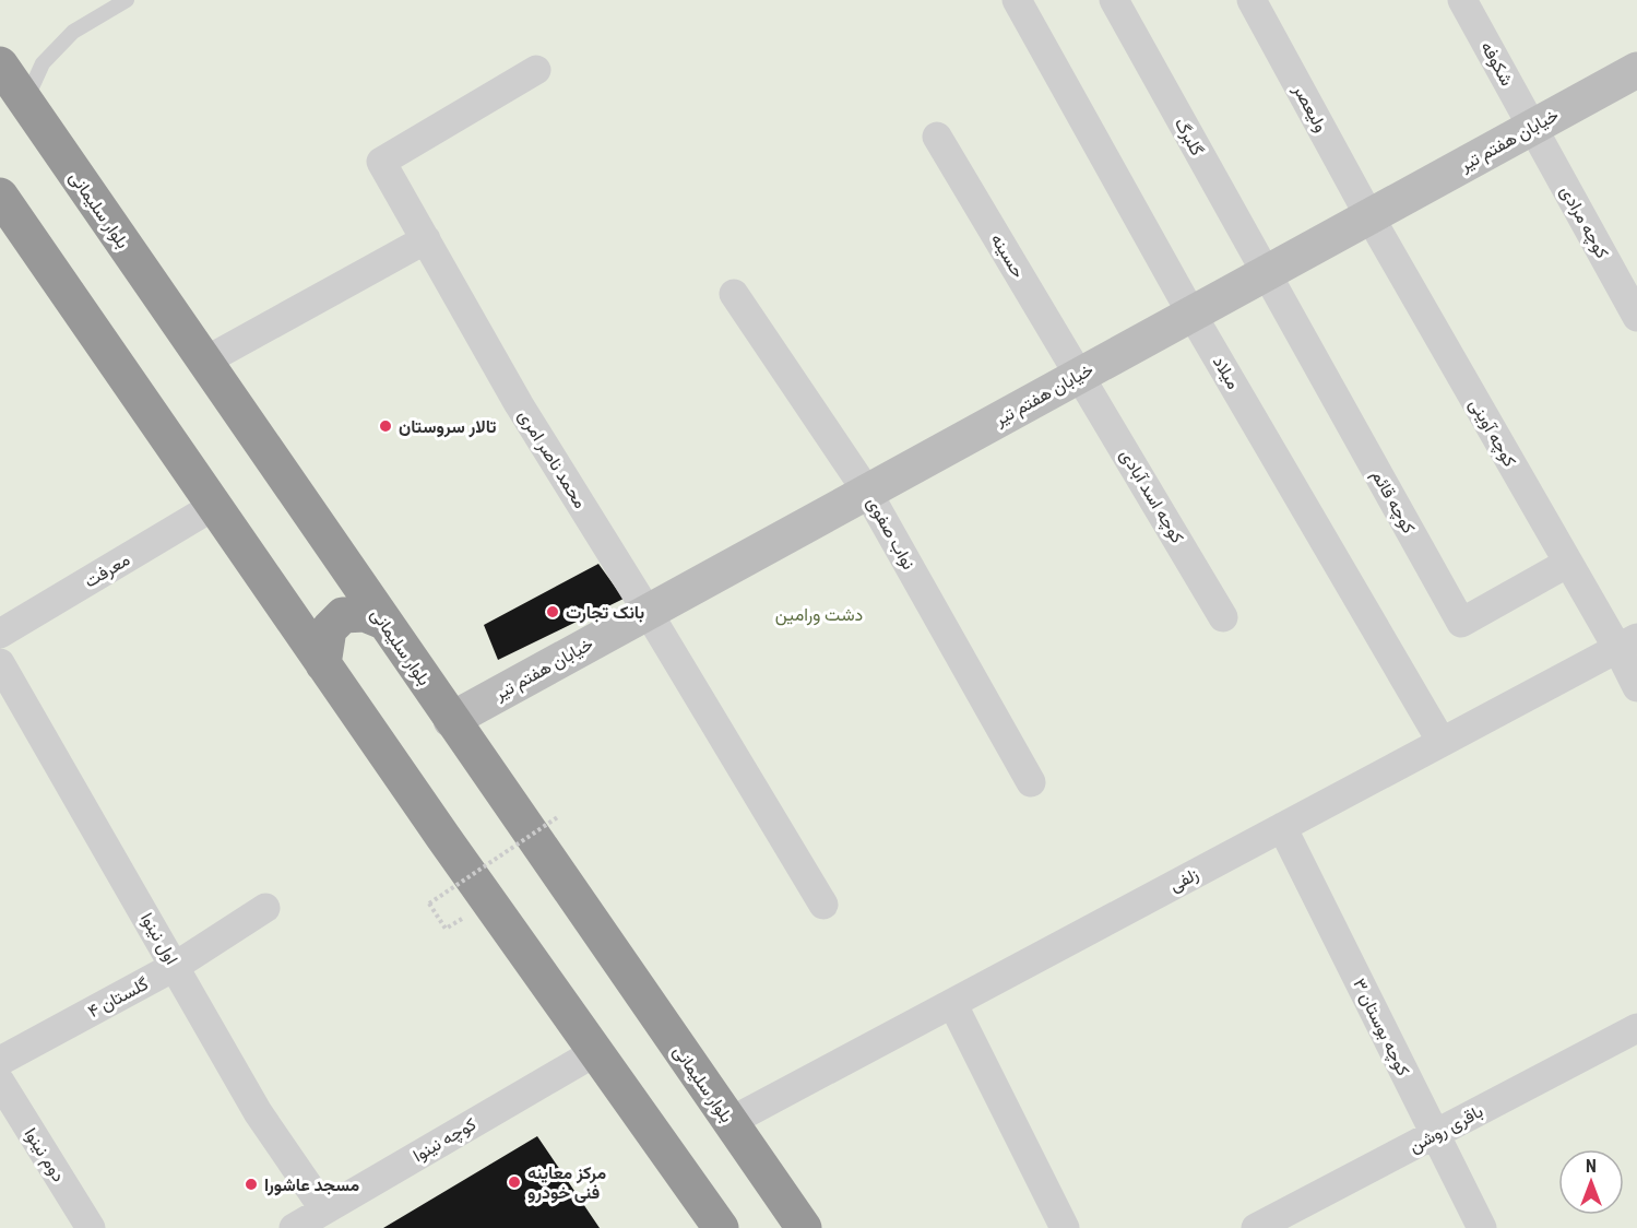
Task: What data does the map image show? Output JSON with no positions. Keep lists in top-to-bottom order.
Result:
{
  "streets": {
    "highway": ["بلوار سلیمانی"],
    "street": [
      "شکوفه",
      "ولیعصر",
      "گلبرگ",
      "خیابان هفتم تیر",
      "کوچه مرادی",
      "حسینه",
      "میلاد",
      "کوچه آوینی",
      "محمد ناصر امری",
      "کوچه اسد آبادی",
      "کوچه قائم",
      "نواب صفوی",
      "معرفت",
      "زلفی",
      "اول نینوا",
      "گلستان ۴",
      "کوچه بوستان ۳",
      "باقری روشن",
      "کوچه نینوا",
      "دوم نینوا"
    ]
  },
  "crossings": [
    ["شکوفه", "خیابان هفتم تیر"],
    ["شکوفه", "کوچه مرادی"],
    ["ولیعصر", "خیابان هفتم تیر"],
    ["ولیعصر", "کوچه آوینی"],
    ["گلبرگ", "خیابان هفتم تیر"],
    ["گلبرگ", "کوچه قائم"],
    ["خیابان هفتم تیر", "بلوار سلیمانی"],
    ["خیابان هفتم تیر", "کوچه مرادی"],
    ["خیابان هفتم تیر", "حسینه"],
    ["خیابان هفتم تیر", "میلاد"],
    ["خیابان هفتم تیر", "کوچه آوینی"],
    ["خیابان هفتم تیر", "محمد ناصر امری"],
    ["خیابان هفتم تیر", "کوچه اسد آبادی"],
    ["خیابان هفتم تیر", "کوچه قائم"],
    ["خیابان هفتم تیر", "نواب صفوی"],
    ["بلوار سلیمانی", "زلفی"],
    ["حسینه", "کوچه اسد آبادی"],
    ["میلاد", "زلفی"],
    ["کوچه آوینی", "کوچه قائم"],
    ["کوچه آوینی", "زلفی"],
    ["زلفی", "کوچه بوستان ۳"],
    ["اول نینوا", "گلستان ۴"],
    ["اول نینوا", "کوچه نینوا"],
    ["کوچه بوستان ۳", "باقری روشن"]
  ],
  "parks": ["دشت ورامین"],
  "places": [
    "تالار سروستان",
    "بانک تجارت",
    "مرکز معاینه فنی خودرو",
    "مسجد عاشورا"
  ],
  "north": "top"
}
